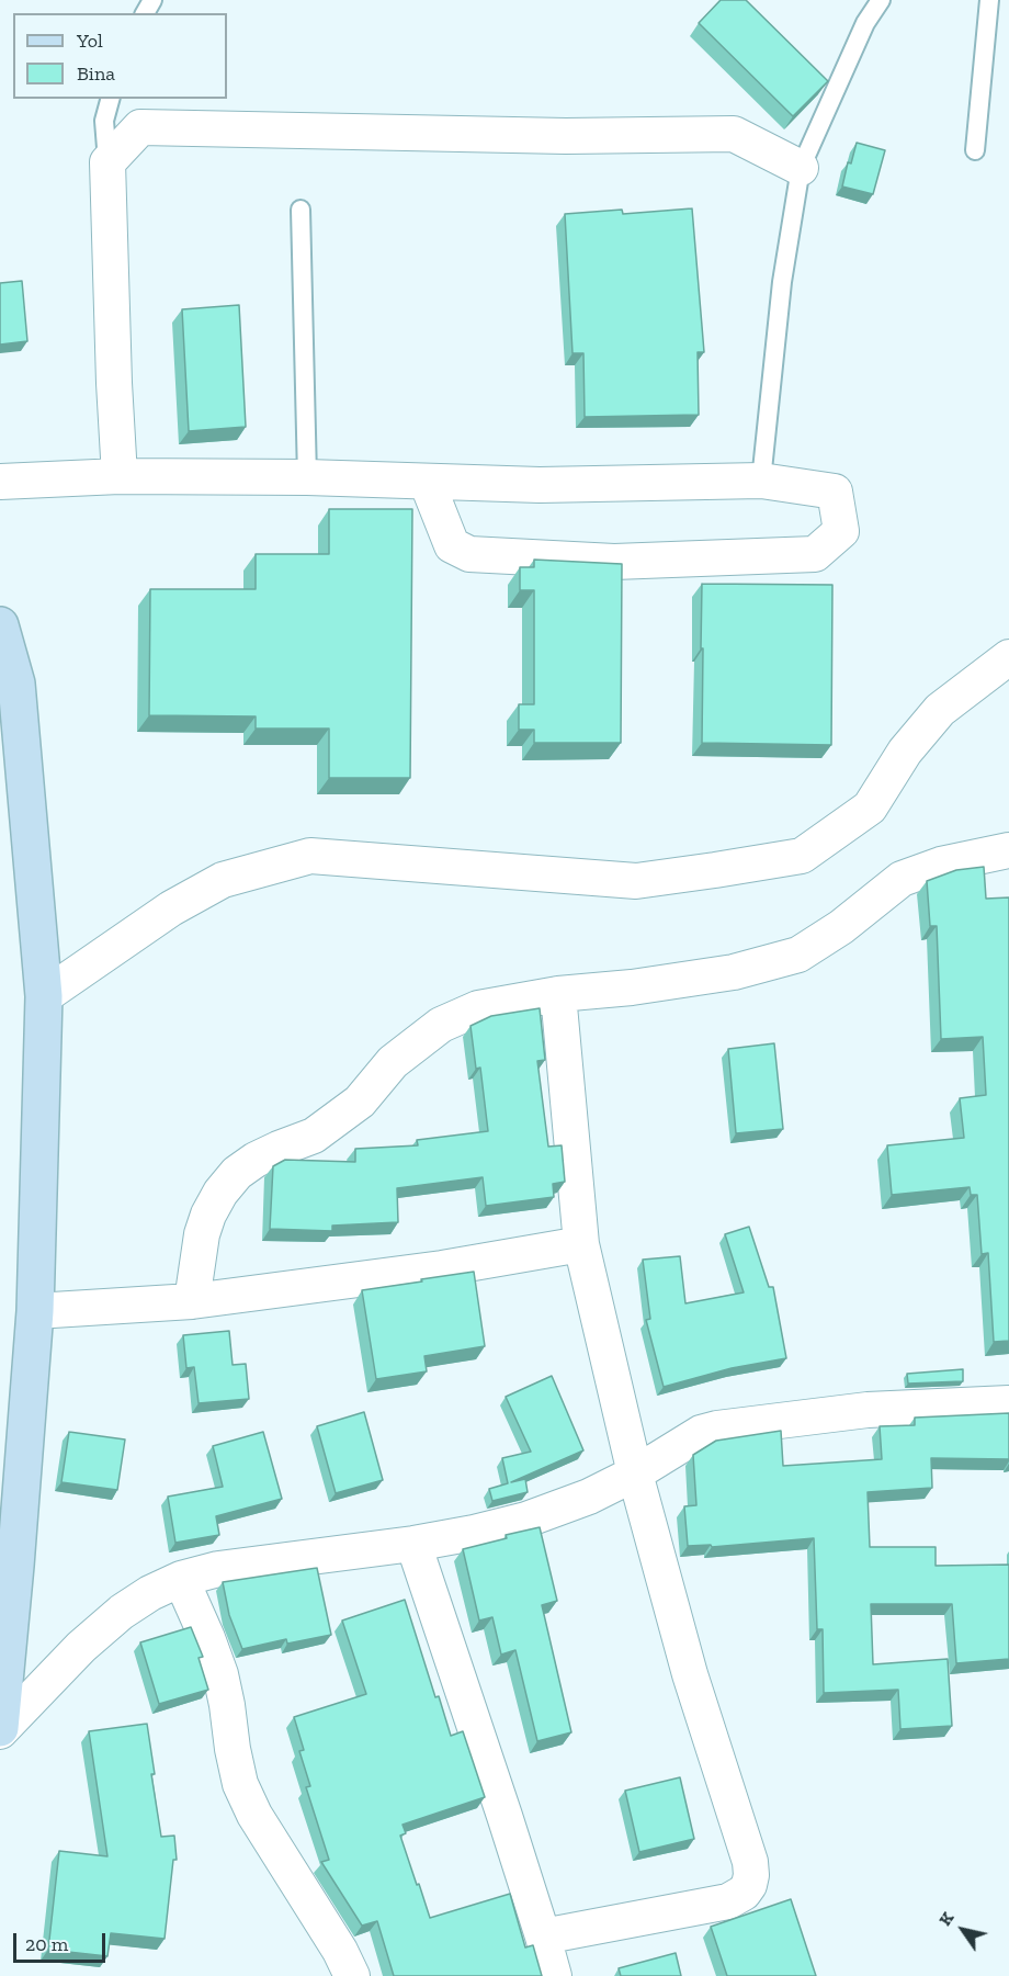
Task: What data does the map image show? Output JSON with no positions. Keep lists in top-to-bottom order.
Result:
{
  "legend": ["Yol", "Bina"],
  "scale_bar": "20 m",
  "north": "top left"
}
